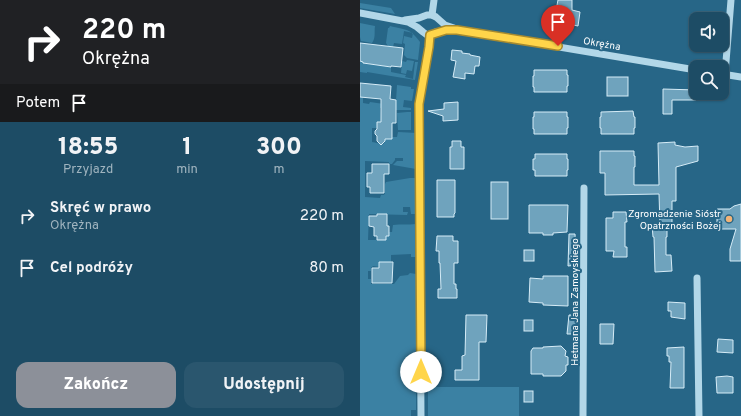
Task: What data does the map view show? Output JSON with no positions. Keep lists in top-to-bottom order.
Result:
{
  "streets": {
    "street": ["Okrężna", "Hetmana Jana Zamoyskiego"]
  },
  "places": ["Zgromadzenie Sióstr Opatrzności Bożej"],
  "page": {
    "turn": ["220 m", "Okrężna"],
    "then": "Potem",
    "eta": [
      "18:55",
      "Przyjazd",
      "1",
      "min",
      "300",
      "m"
    ],
    "list": [
      {
        "name": "Skręć w prawo",
        "note": "Okrężna",
        "value": "220 m"
      },
      {
        "name": "Cel podróży",
        "value": "80 m"
      }
    ],
    "buttons": ["Zakończ", "Udostępnij"]
  }
}
